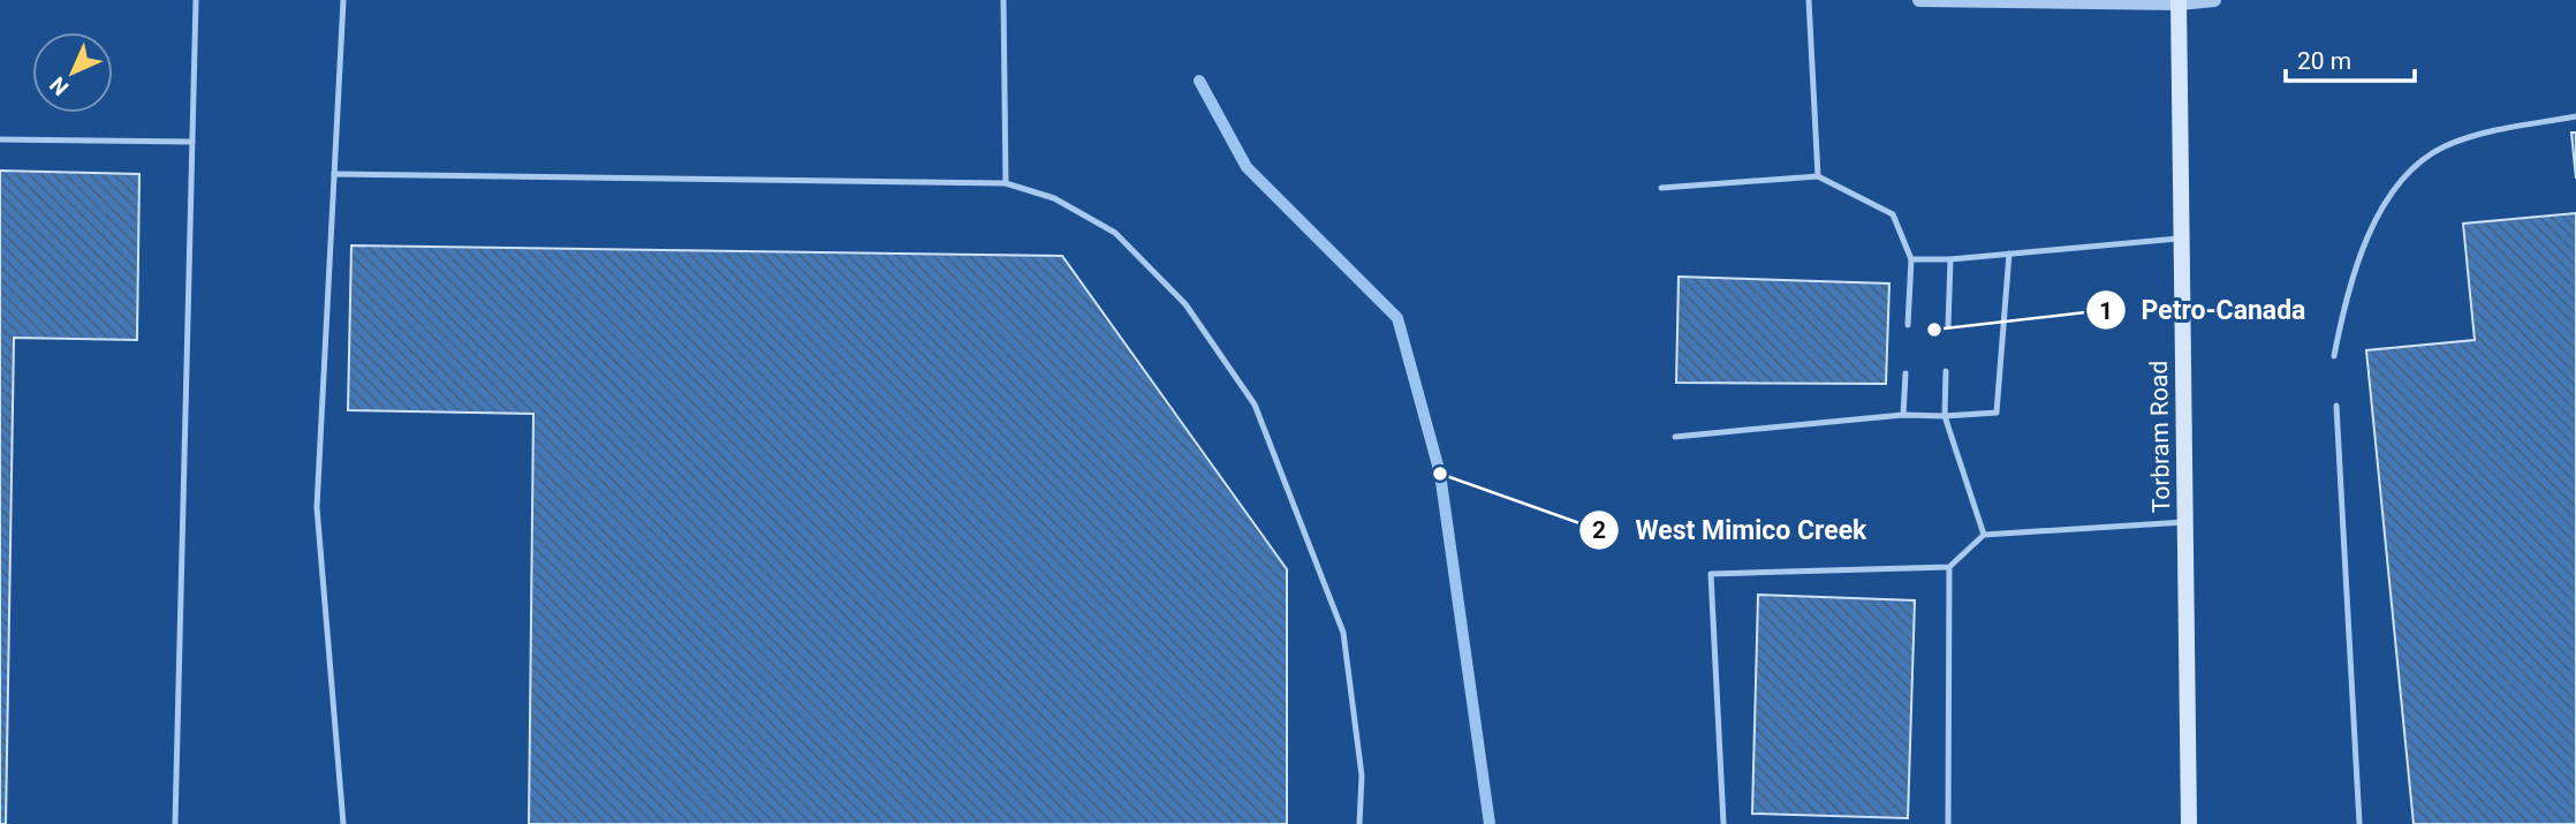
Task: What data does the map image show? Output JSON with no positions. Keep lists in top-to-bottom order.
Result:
{
  "streets": {
    "main road": ["Torbram Road"]
  },
  "places": ["Petro-Canada", "West Mimico Creek"],
  "scale_bar": "20 m",
  "north": "bottom left"
}
